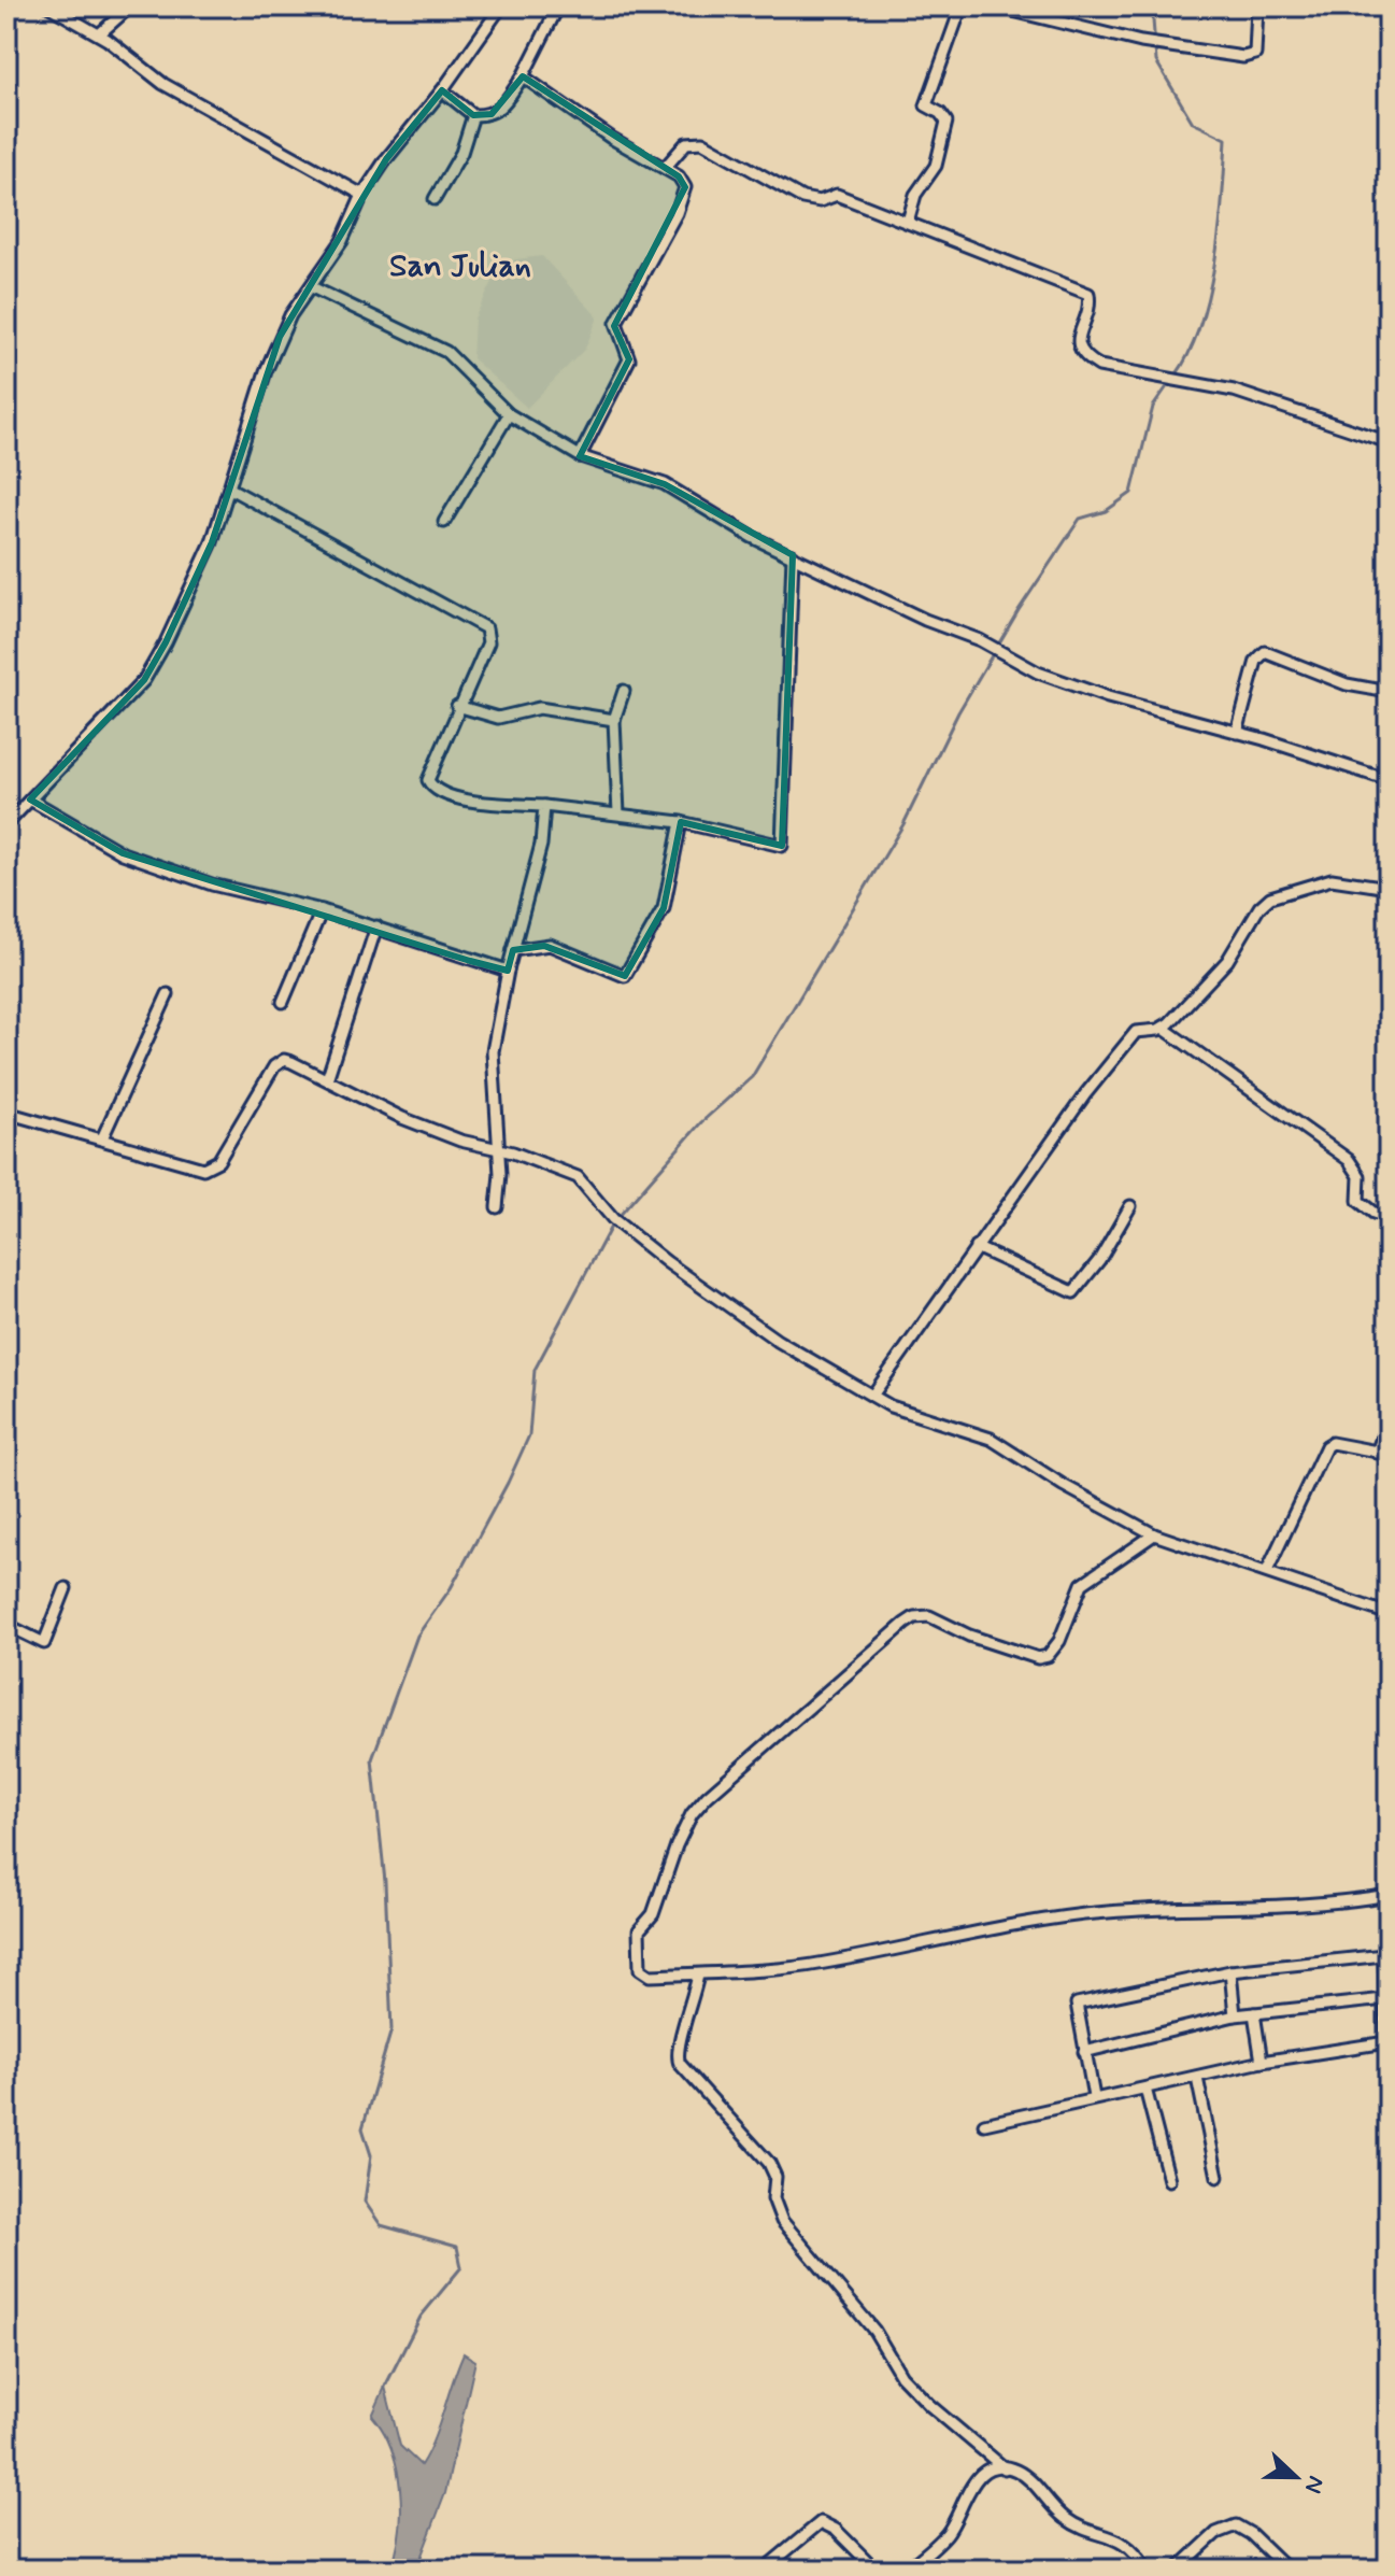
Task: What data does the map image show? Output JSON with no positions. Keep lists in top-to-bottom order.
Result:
{
  "districts": ["San Julian"],
  "north": "right"
}
